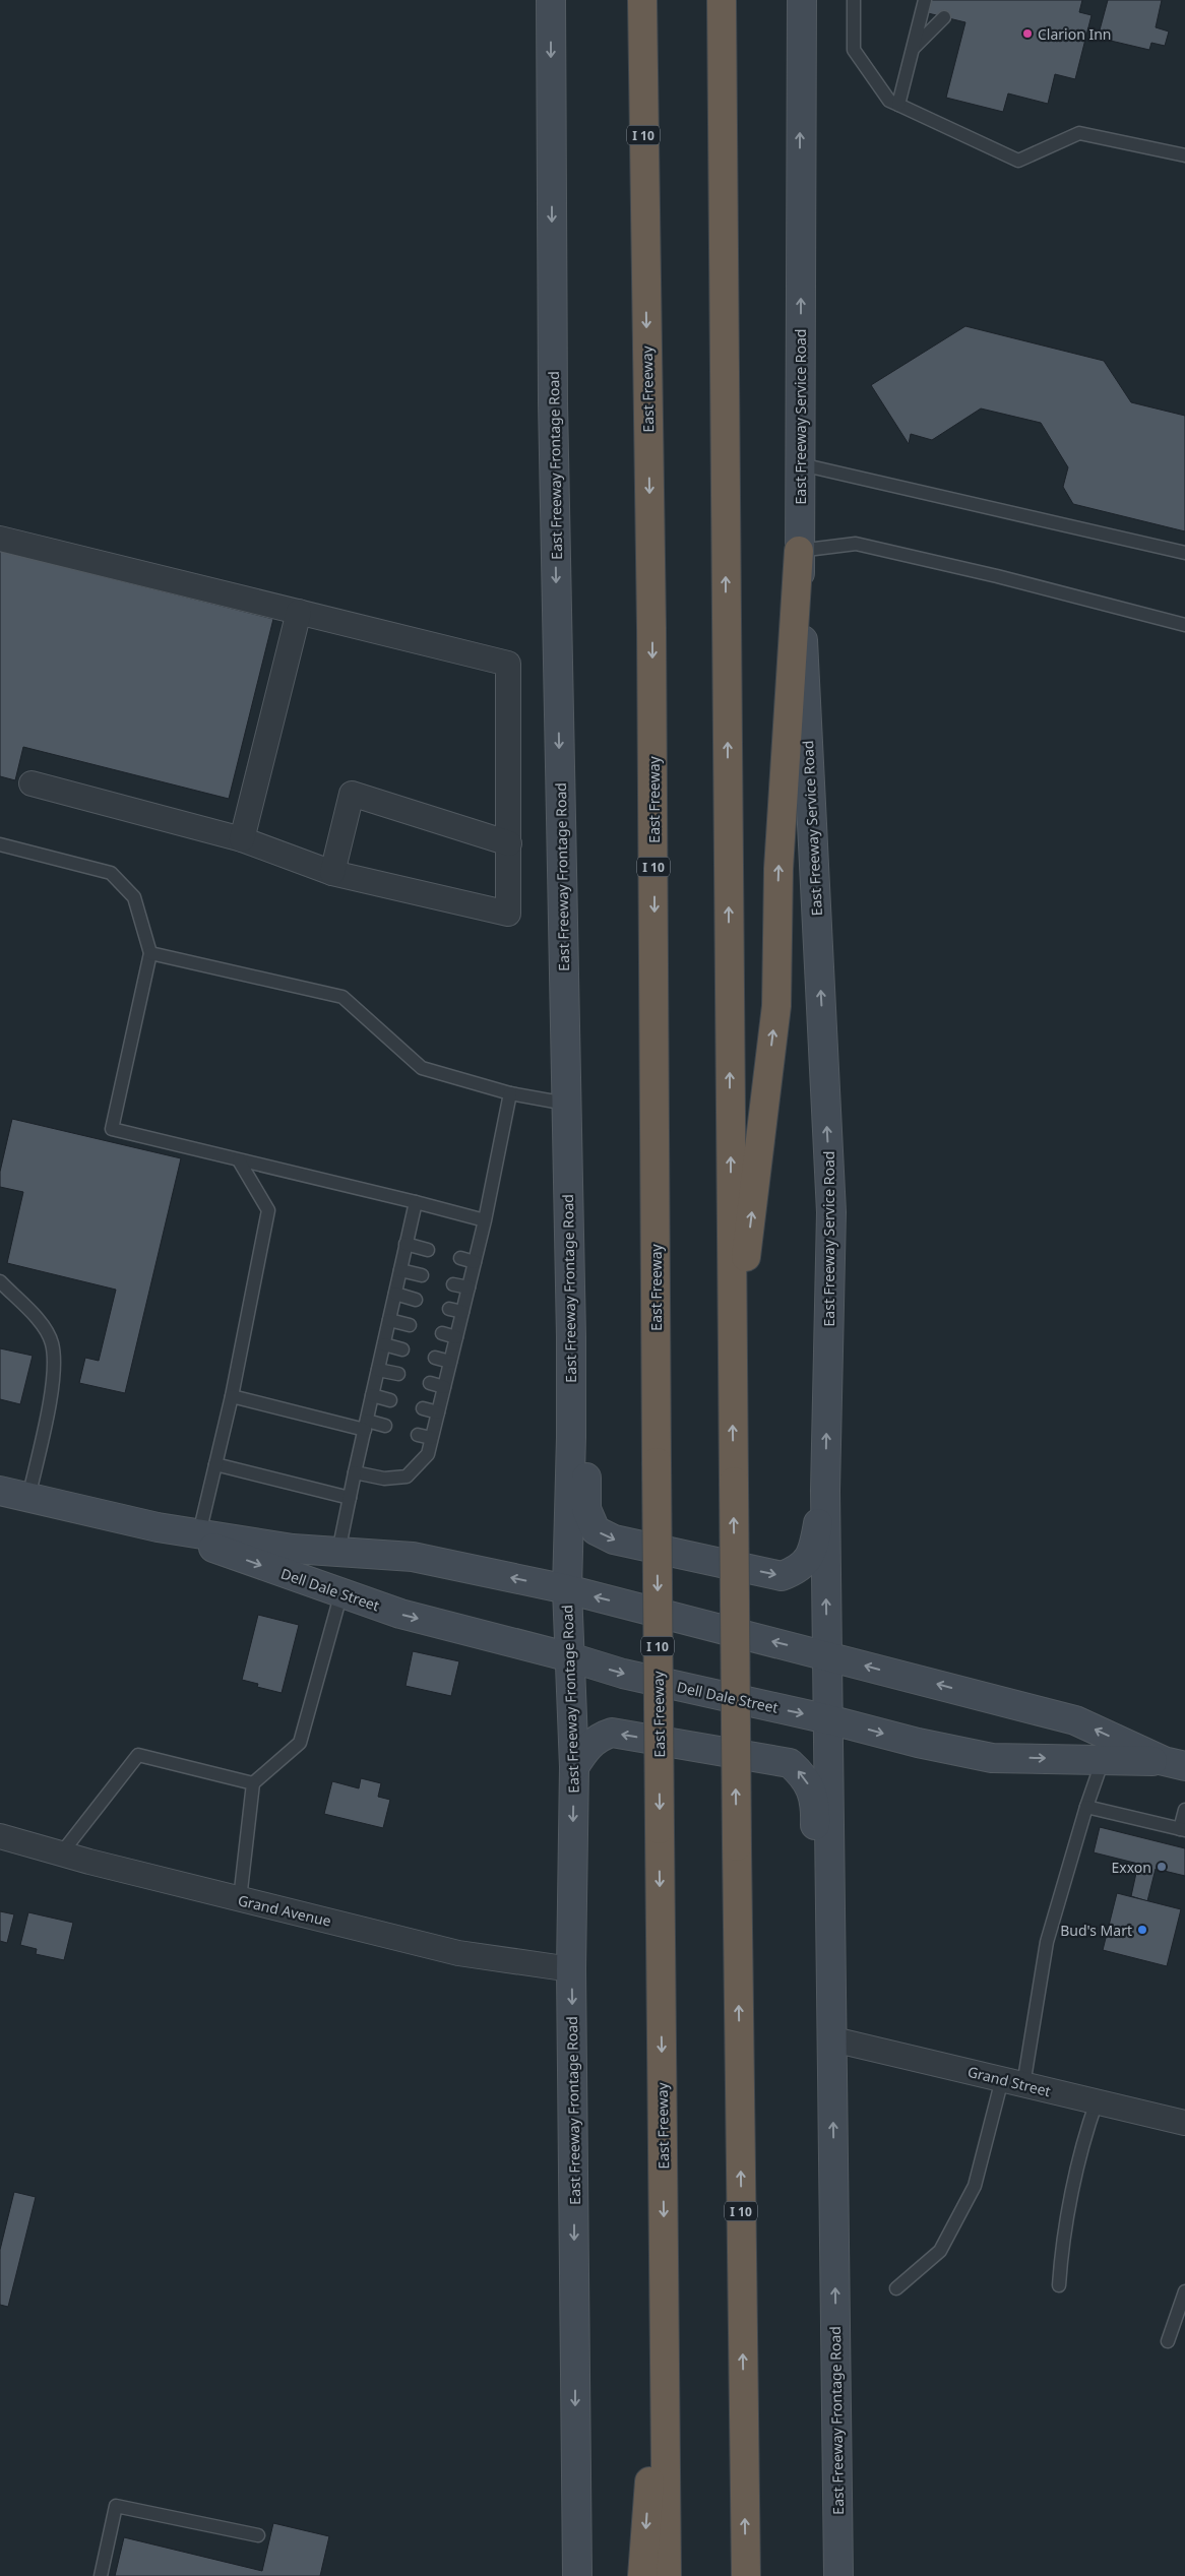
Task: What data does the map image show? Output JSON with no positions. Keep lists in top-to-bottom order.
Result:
{
  "streets": {
    "highway": ["I 10", "East Freeway"],
    "main road": ["East Freeway Service Road", "East Freeway Frontage Road", "Dell Dale Street"],
    "street": ["Grand Avenue", "Grand Street"]
  },
  "crossings": [
    ["East Freeway Service Road", "East Freeway Frontage Road"],
    ["East Freeway Service Road", "Dell Dale Street"],
    ["East Freeway Frontage Road", "Dell Dale Street"],
    ["East Freeway Frontage Road", "Grand Avenue"],
    ["East Freeway Frontage Road", "Grand Street"]
  ],
  "one_way": ["East Freeway Service Road"],
  "places": ["Clarion Inn", "Exxon", "Bud's Mart"]
}
